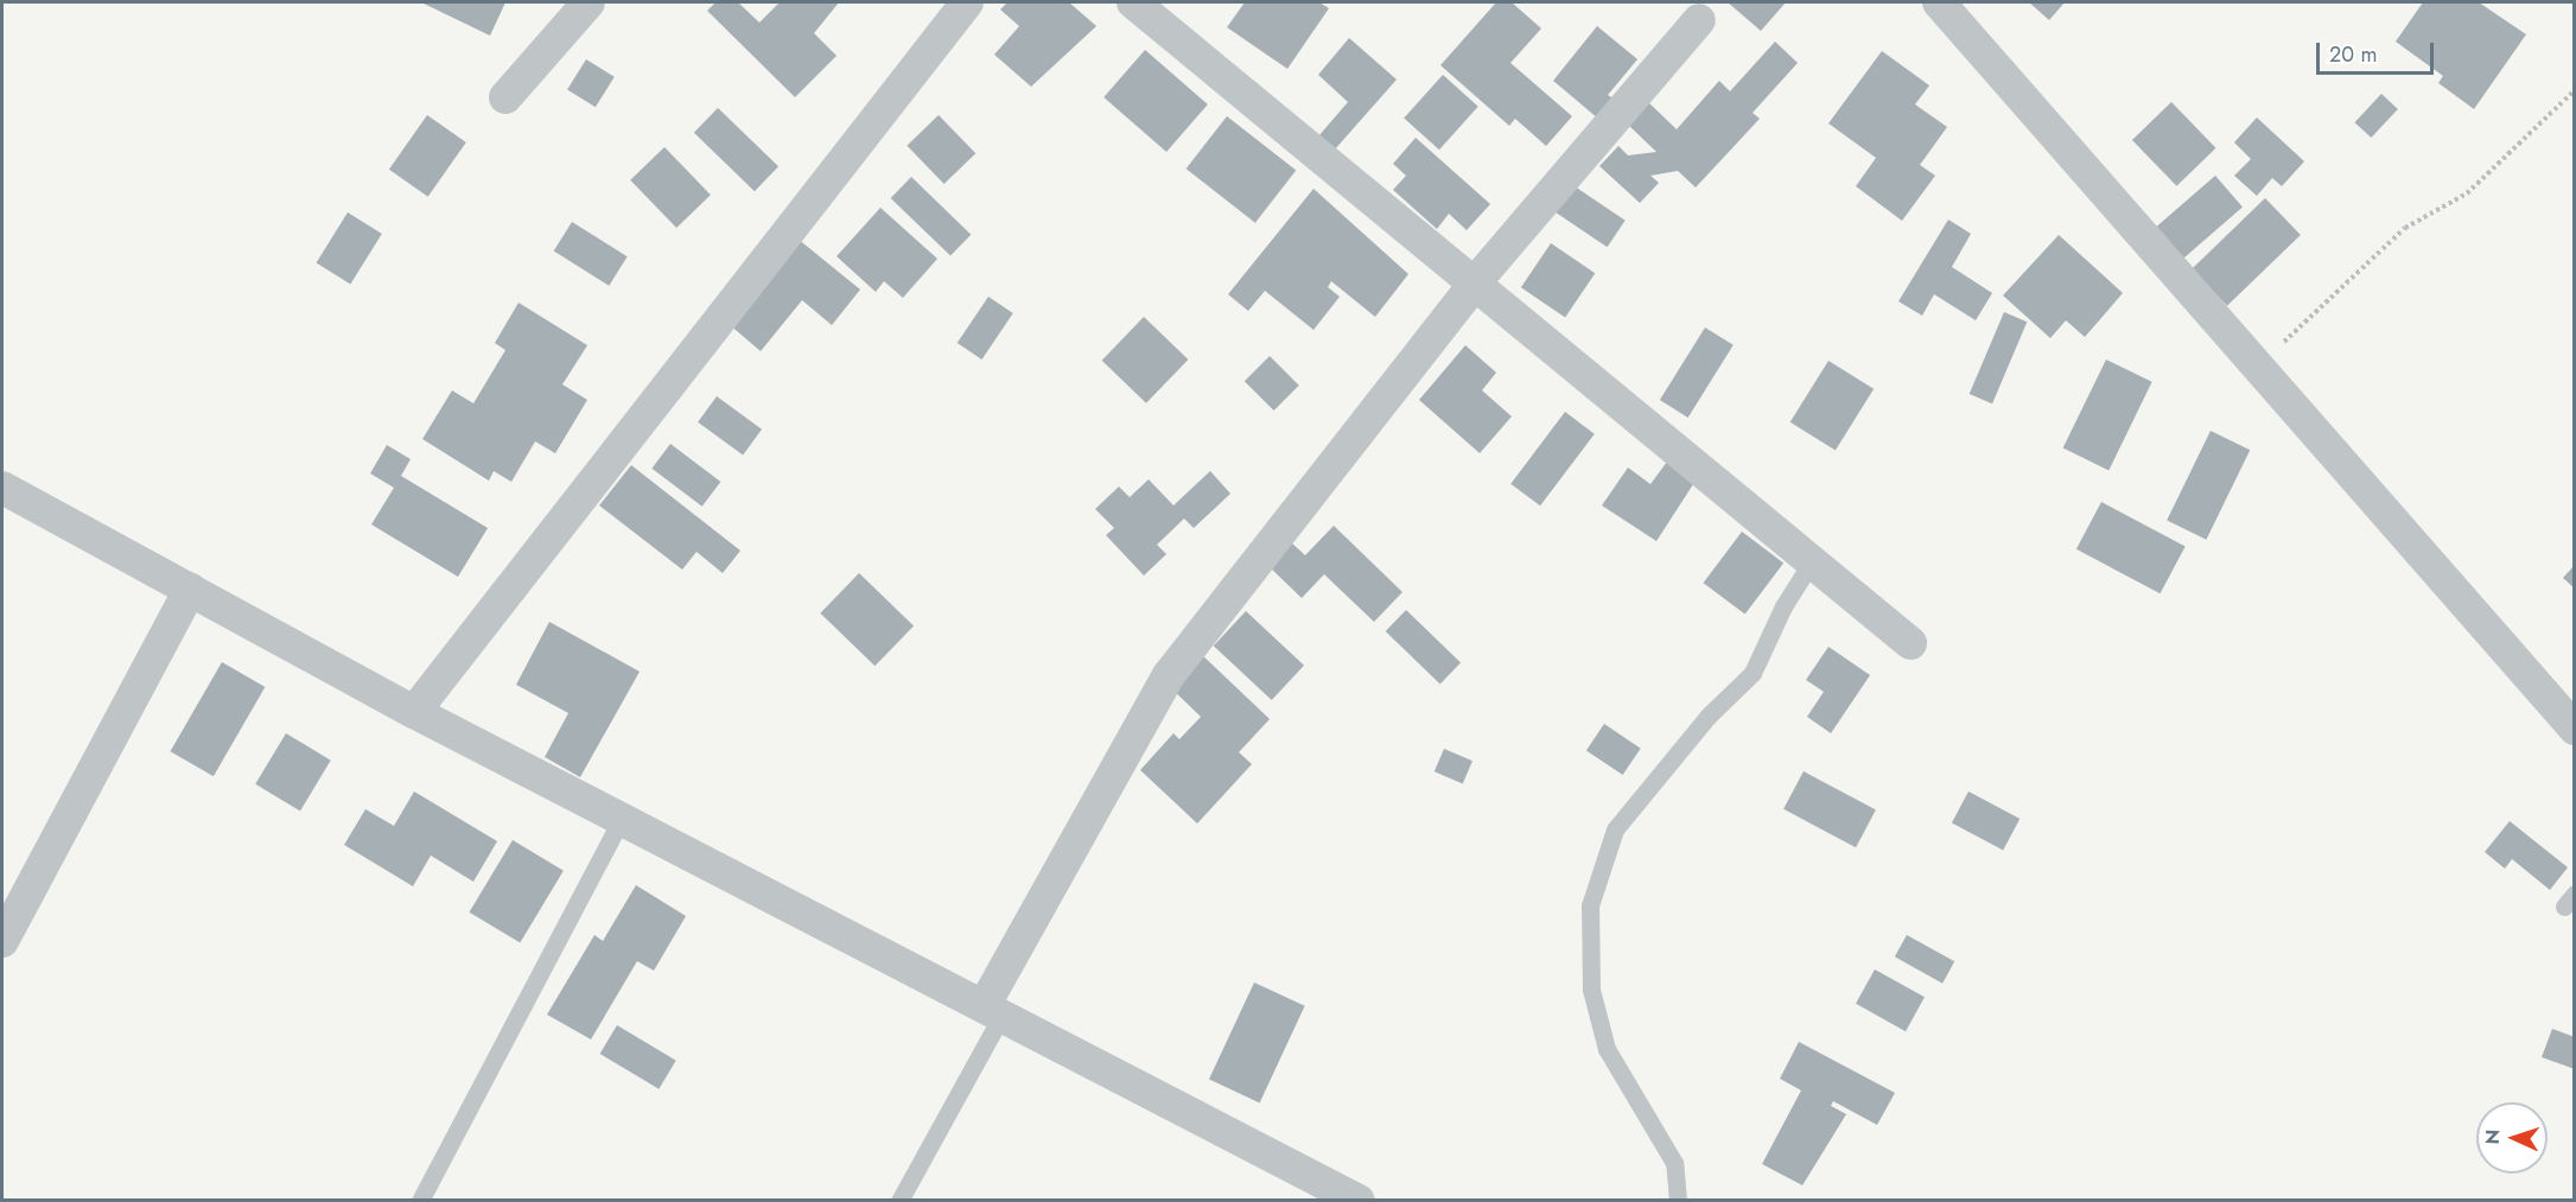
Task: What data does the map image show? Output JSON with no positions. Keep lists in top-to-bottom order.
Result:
{
  "scale_bar": "20 m",
  "north": "left"
}
